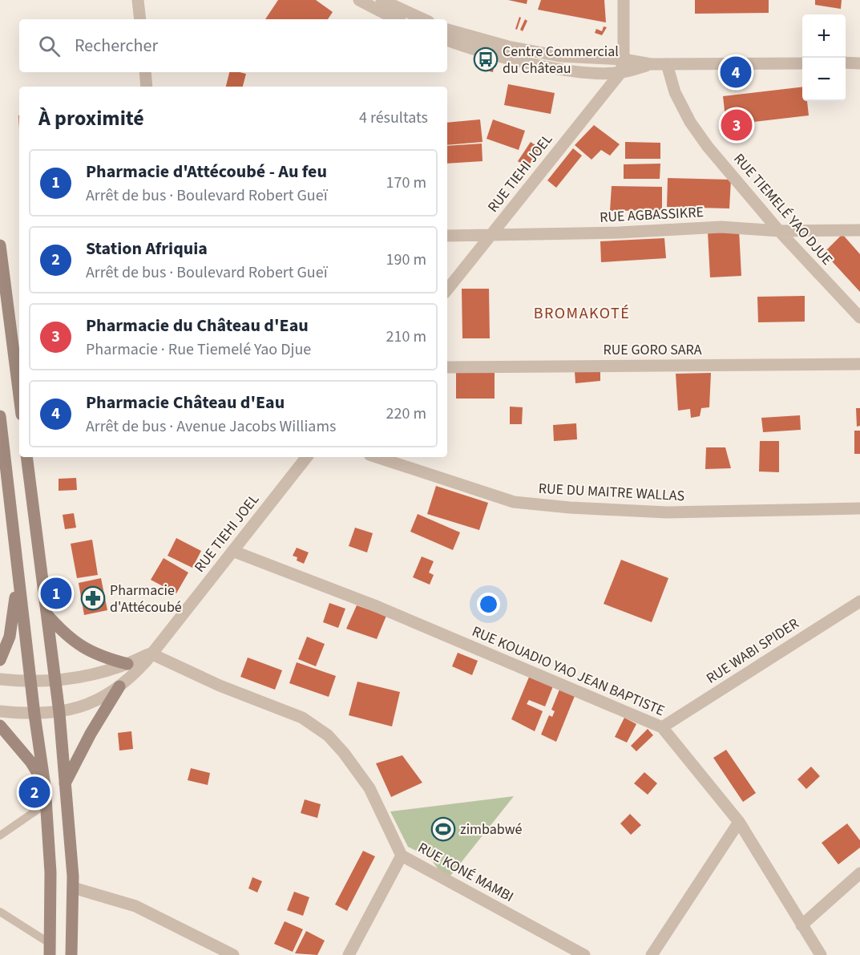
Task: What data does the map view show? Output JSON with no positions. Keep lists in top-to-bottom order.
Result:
{
  "streets": {
    "street": [
      "RUE TIEHI JOEL",
      "RUE TIEMELÉ YAO DJUE",
      "RUE AGBASSIKRE",
      "RUE GORO SARA",
      "RUE DU MAITRE WALLAS",
      "RUE WABI SPIDER",
      "RUE KOUADIO YAO JEAN BAPTISTE",
      "RUE KONÉ MAMBI"
    ]
  },
  "crossings": [
    ["RUE TIEHI JOEL", "RUE AGBASSIKRE"],
    ["RUE TIEHI JOEL", "RUE KOUADIO YAO JEAN BAPTISTE"],
    ["RUE TIEHI JOEL", "RUE KONÉ MAMBI"],
    ["RUE TIEMELÉ YAO DJUE", "RUE AGBASSIKRE"],
    ["RUE WABI SPIDER", "RUE KOUADIO YAO JEAN BAPTISTE"]
  ],
  "districts": ["BROMAKOTÉ"],
  "places": {
    "bus stop": ["Centre Commercial du Château"],
    "pharmacy": ["Pharmacie d'Attécoubé"],
    "sports": ["zimbabwé"]
  },
  "page": {
    "map_buttons": ["+", "−"],
    "search": "Rechercher",
    "pins": [
      "4",
      "3",
      "1",
      "2"
    ],
    "heading": ["À proximité", "4 résultats"],
    "list": [
      {
        "mark": "1",
        "name": "Pharmacie d'Attécoubé - Au feu",
        "note": "Arrêt de bus · Boulevard Robert Gueï",
        "value": "170 m"
      },
      {
        "mark": "2",
        "name": "Station Afriquia",
        "note": "Arrêt de bus · Boulevard Robert Gueï",
        "value": "190 m"
      },
      {
        "mark": "3",
        "name": "Pharmacie du Château d'Eau",
        "note": "Pharmacie · Rue Tiemelé Yao Djue",
        "value": "210 m"
      },
      {
        "mark": "4",
        "name": "Pharmacie Château d'Eau",
        "note": "Arrêt de bus · Avenue Jacobs Williams",
        "value": "220 m"
      }
    ]
  }
}
